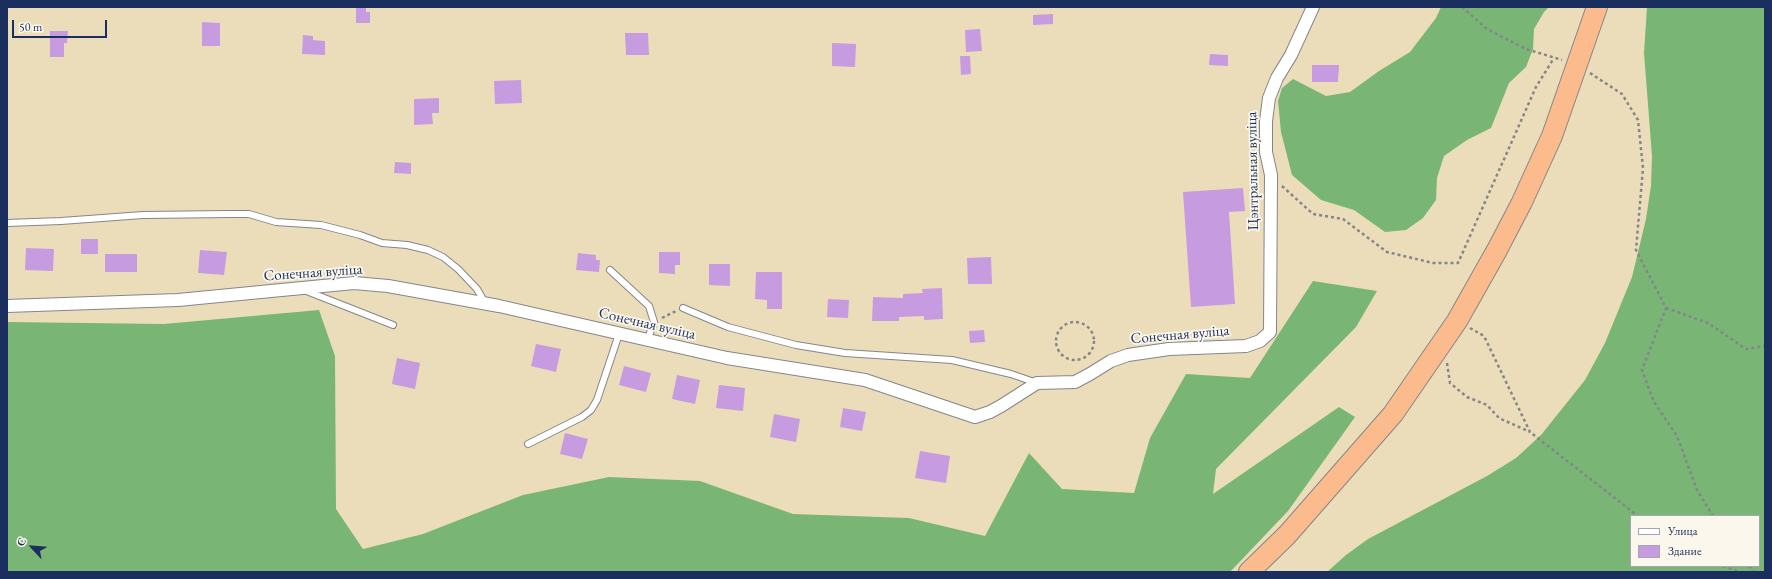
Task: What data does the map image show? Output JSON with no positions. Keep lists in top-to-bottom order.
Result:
{
  "streets": {
    "street": ["Цэнтральная вуліца", "Сонечная вуліца"]
  },
  "crossings": [
    ["Цэнтральная вуліца", "Сонечная вуліца"]
  ],
  "legend": ["Улица", "Здание"],
  "scale_bar": "50 m",
  "north": "top left"
}
